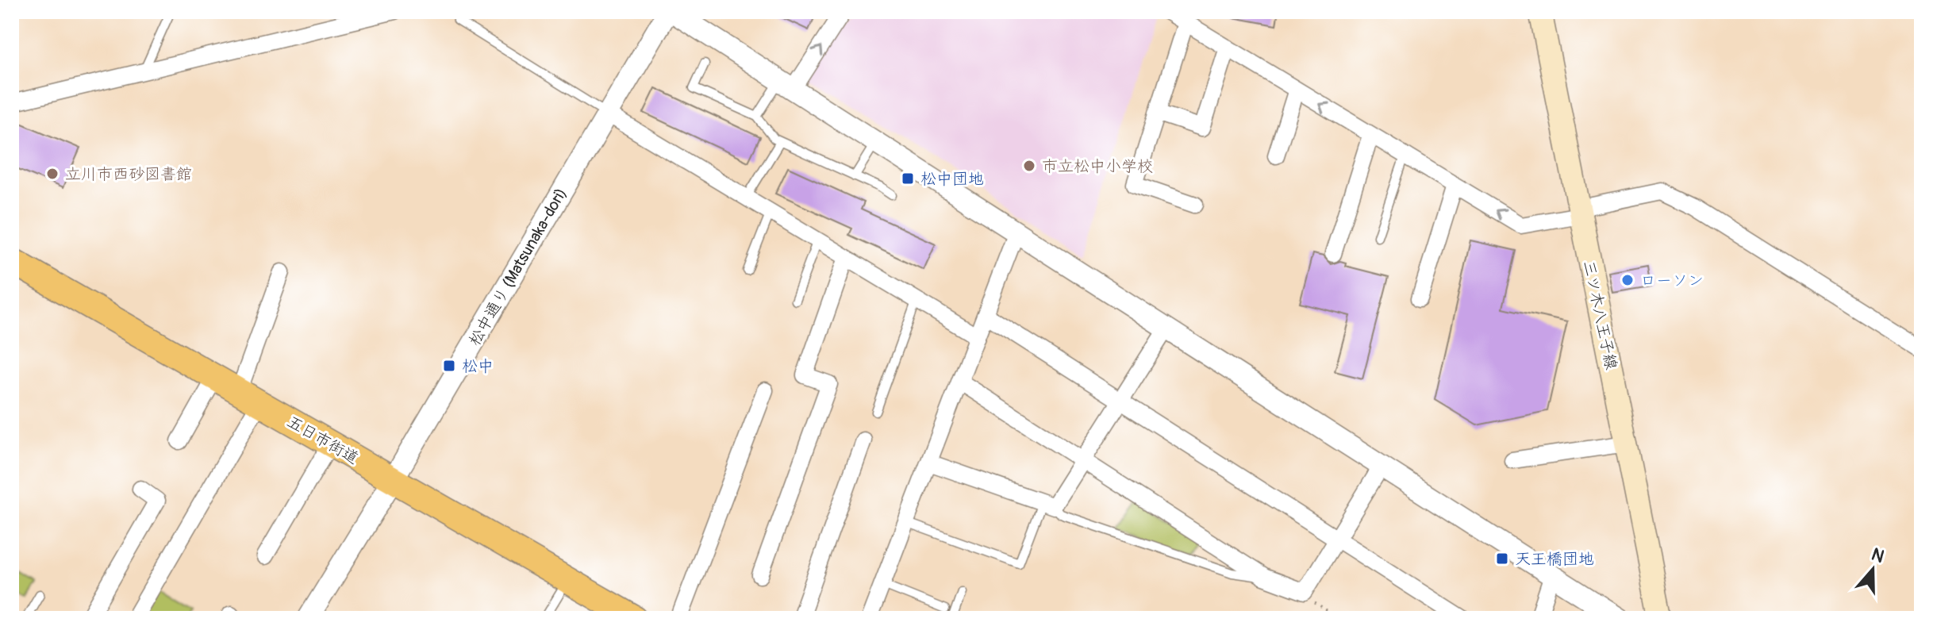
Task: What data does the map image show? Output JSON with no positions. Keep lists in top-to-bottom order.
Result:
{
  "streets": {
    "main road": ["三ツ木八王子線", "五日市街道"],
    "street": ["松中通り (Matsunaka-dori)"]
  },
  "crossings": [
    ["松中通り (Matsunaka-dori)", "五日市街道"]
  ],
  "places": {
    "other": ["市立松中小学校", "立川市西砂図書館", "ローソン"],
    "transit": ["松中団地", "松中", "天王橋団地"]
  },
  "north": "top"
}
